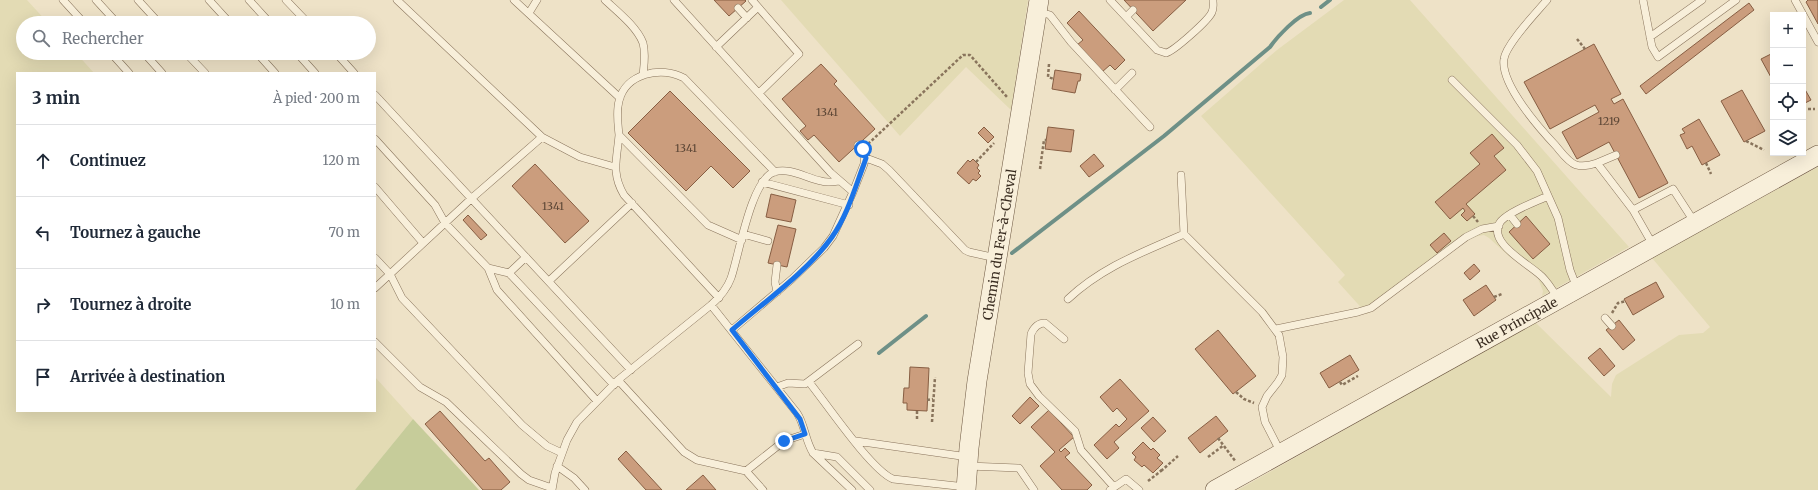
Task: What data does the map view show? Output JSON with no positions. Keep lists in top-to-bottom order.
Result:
{
  "streets": {
    "main road": ["Chemin du Fer-à-Cheval", "Rue Principale"]
  },
  "house_numbers": [
    "1341",
    "1219",
    "1341",
    "1341"
  ],
  "page": {
    "map_buttons": ["+", "−"],
    "search": "Rechercher",
    "heading": ["3 min", "À pied · 200 m"],
    "list": [
      ["Continuez", "120 m"],
      ["Tournez à gauche", "70 m"],
      ["Tournez à droite", "10 m"],
      "Arrivée à destination"
    ]
  }
}
